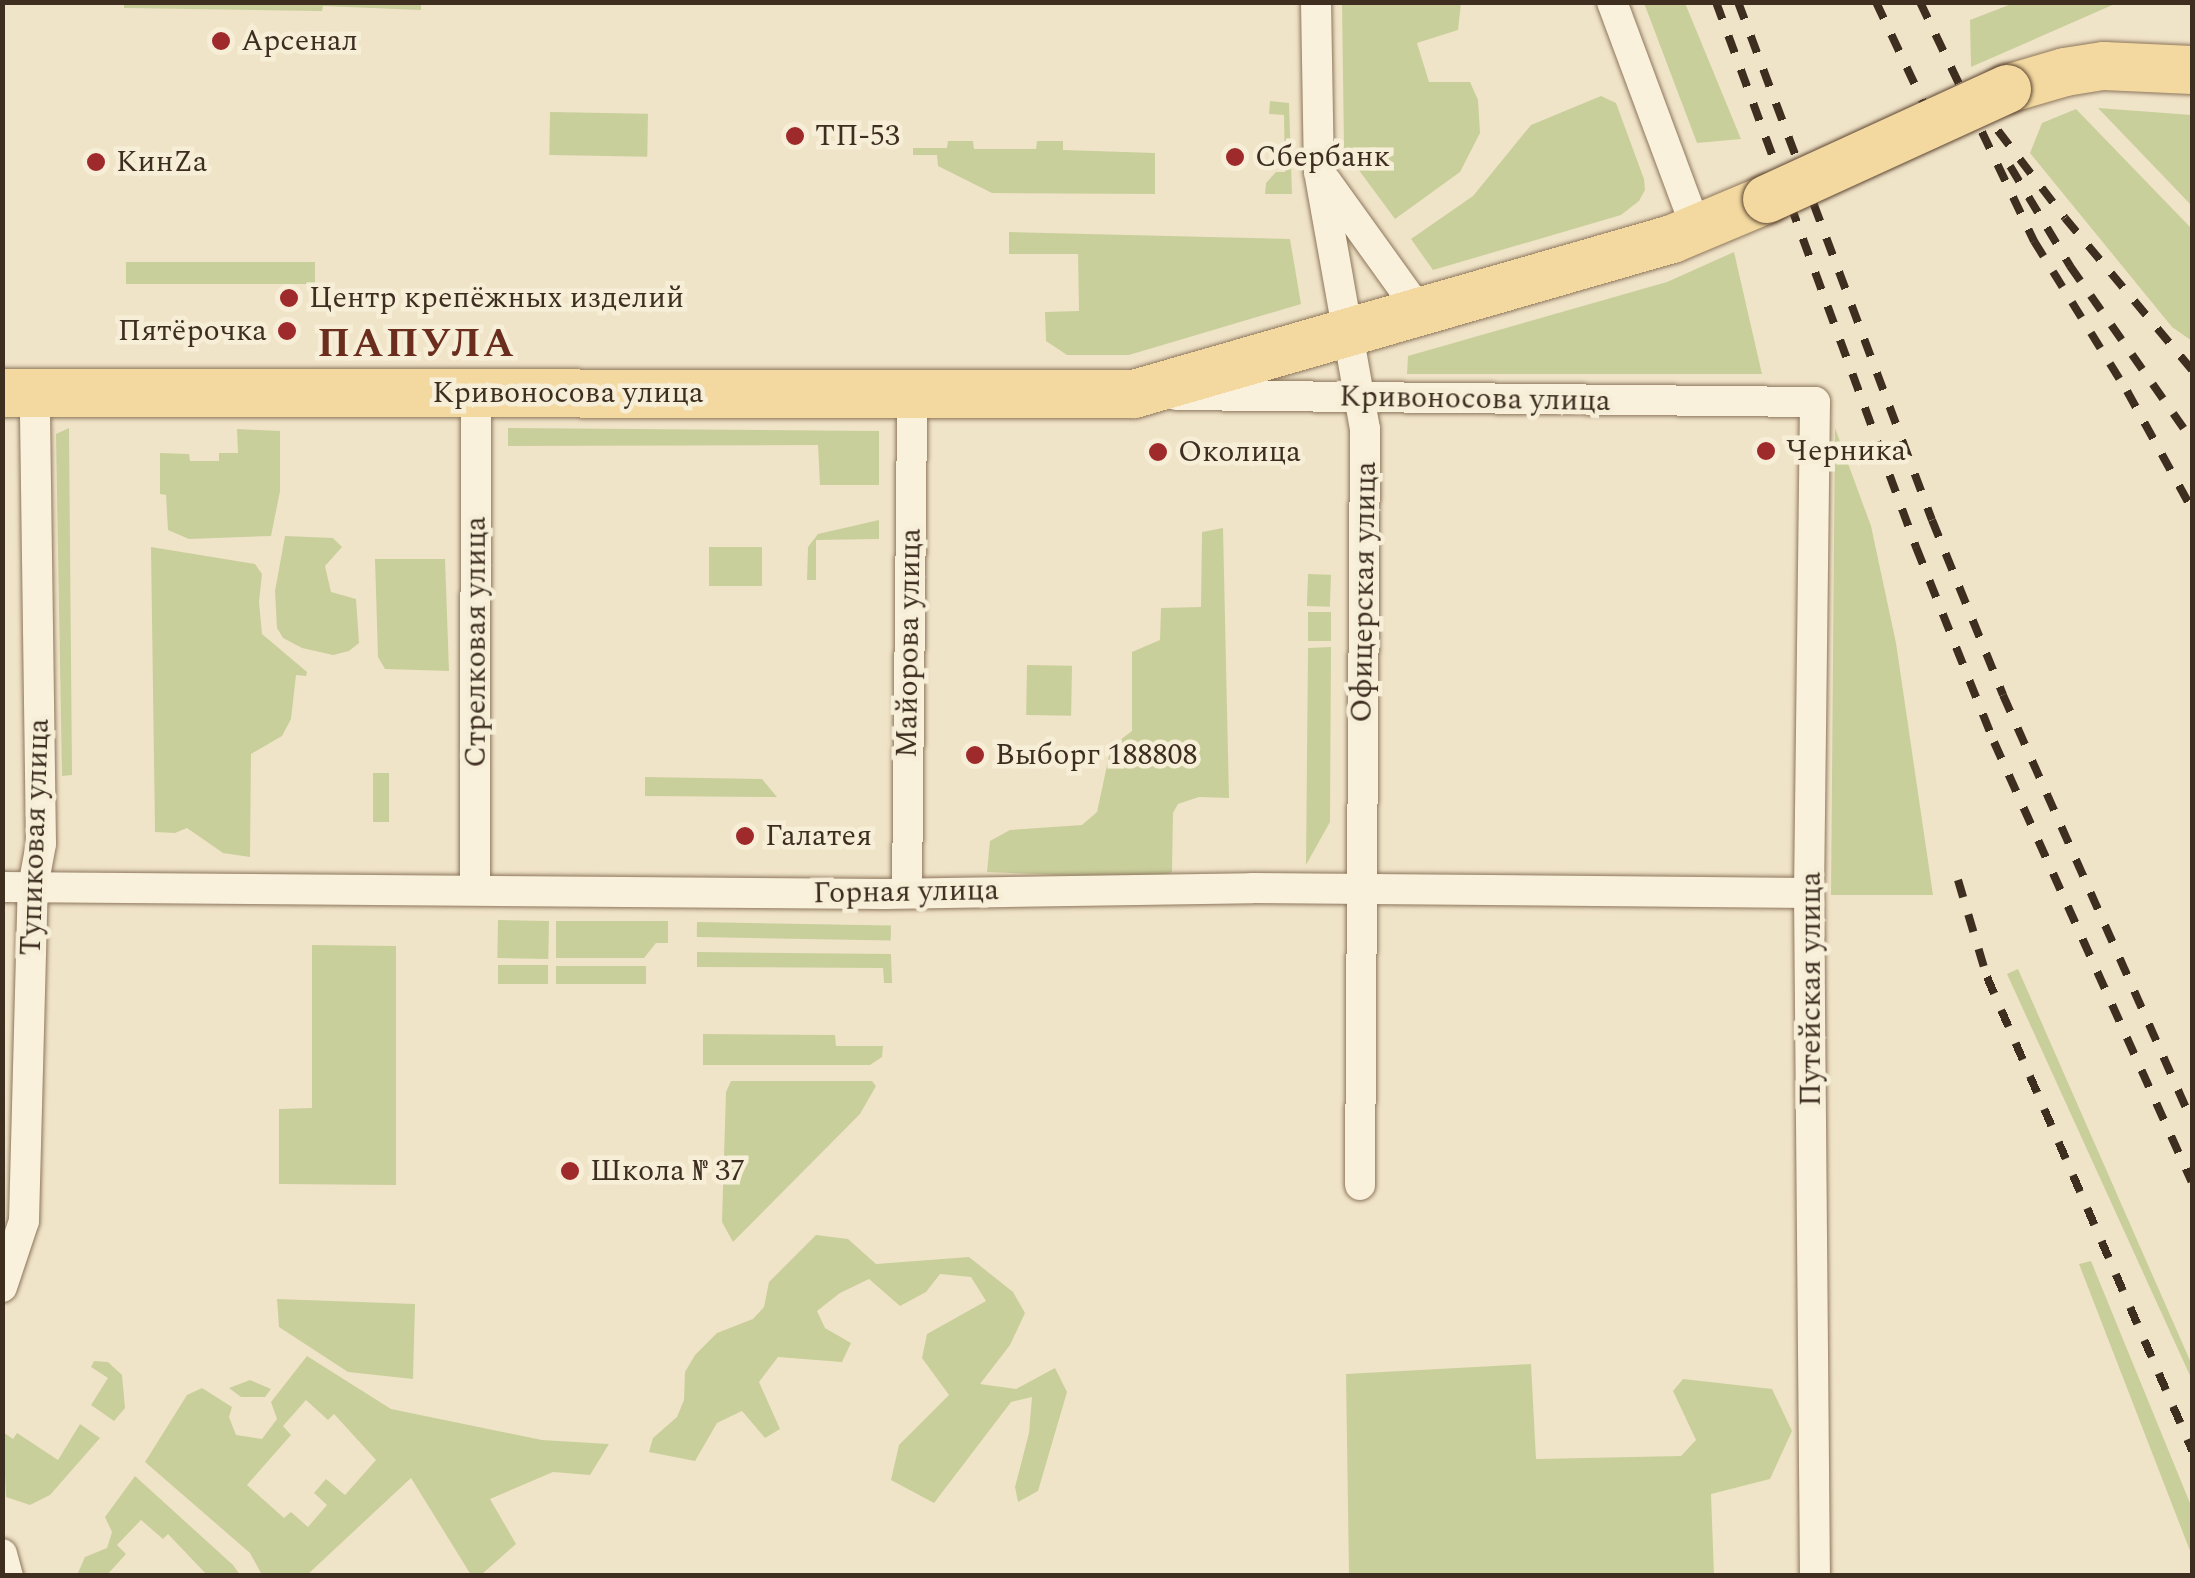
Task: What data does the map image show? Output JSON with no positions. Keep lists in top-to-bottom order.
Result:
{
  "streets": {
    "main road": ["Кривоносова улица"],
    "street": [
      "Офицерская улица",
      "Стрелковая улица",
      "Майорова улица",
      "Тупиковая улица",
      "Горная улица",
      "Путейская улица"
    ]
  },
  "crossings": [
    ["Кривоносова улица", "Офицерская улица"],
    ["Кривоносова улица", "Стрелковая улица"],
    ["Кривоносова улица", "Майорова улица"],
    ["Кривоносова улица", "Тупиковая улица"],
    ["Кривоносова улица", "Путейская улица"],
    ["Офицерская улица", "Горная улица"],
    ["Стрелковая улица", "Горная улица"],
    ["Майорова улица", "Горная улица"],
    ["Тупиковая улица", "Горная улица"],
    ["Горная улица", "Путейская улица"]
  ],
  "districts": ["ПАПУЛА"],
  "places": [
    "Арсенал",
    "ТП-53",
    "Сбербанк",
    "КинZa",
    "Центр крепёжных изделий",
    "Пятёрочка",
    "Черника",
    "Околица",
    "Выборг 188808",
    "Галатея",
    "Школа № 37"
  ]
}
